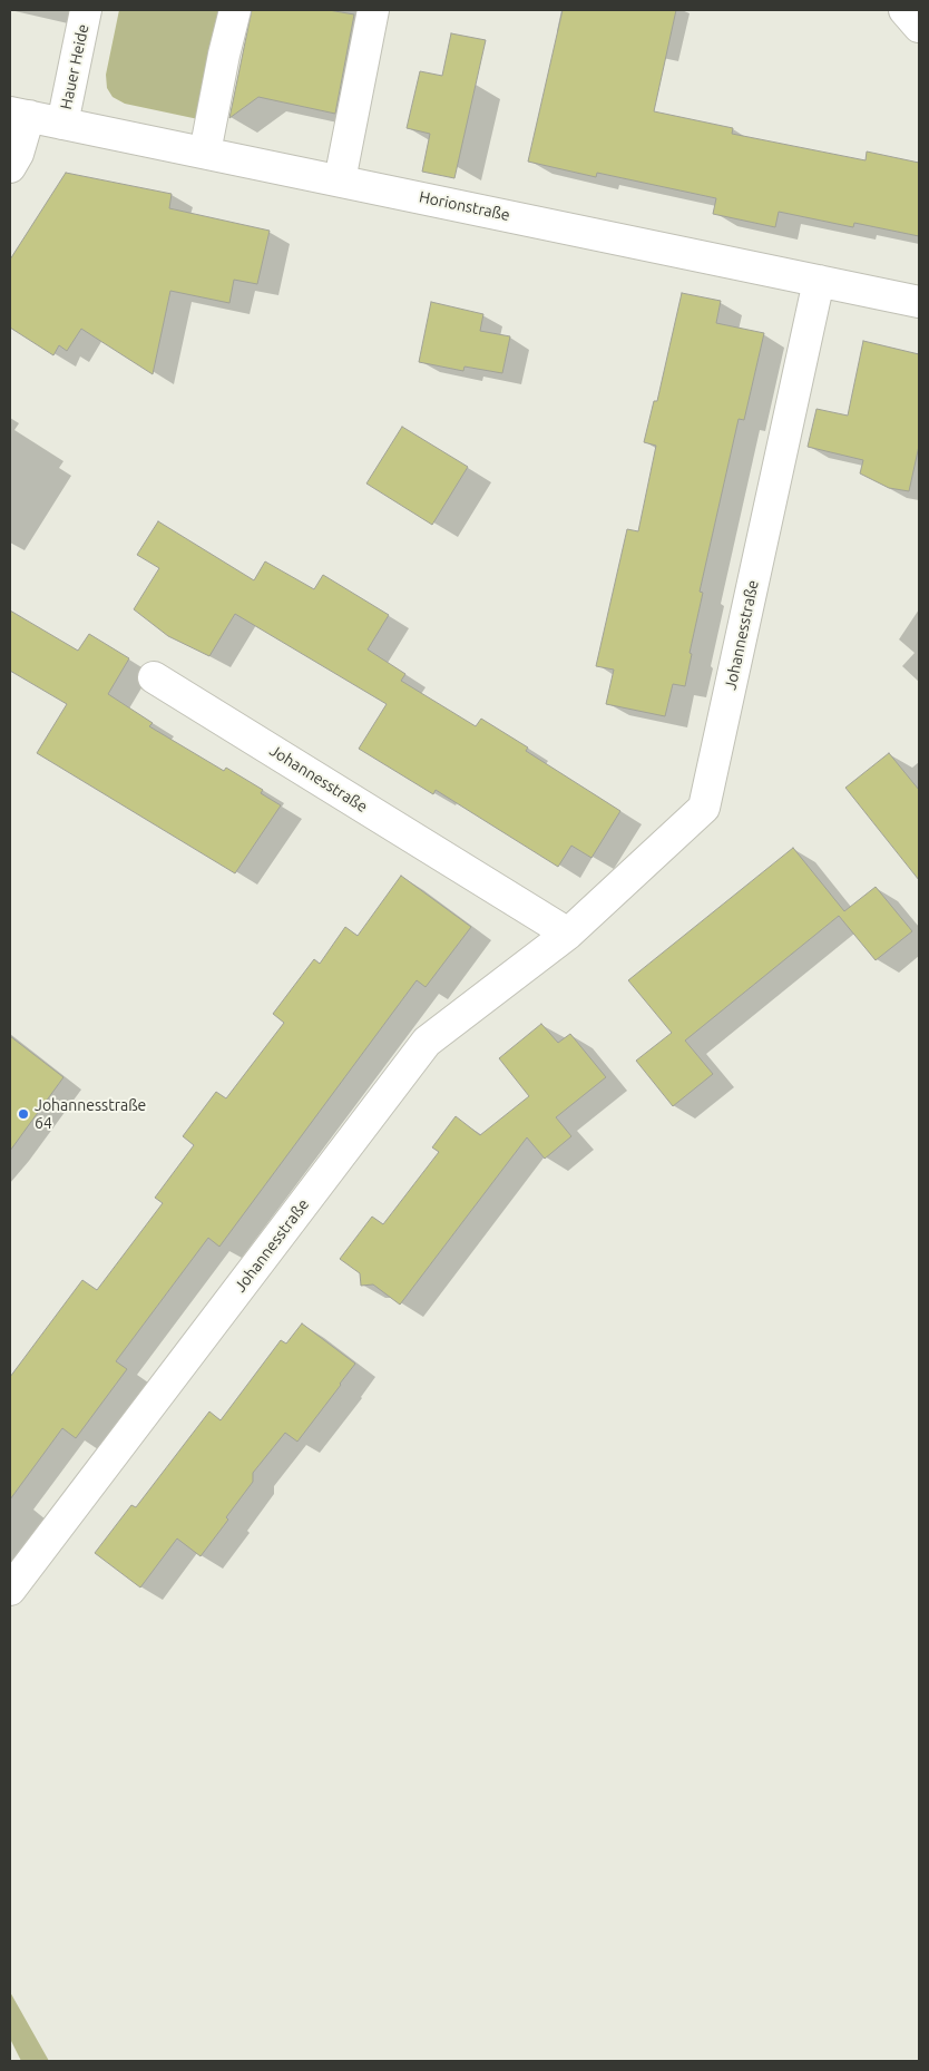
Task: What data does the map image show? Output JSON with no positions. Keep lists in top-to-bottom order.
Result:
{
  "streets": {
    "street": ["Hauer Heide", "Horionstraße", "Johannesstraße"]
  },
  "crossings": [
    ["Hauer Heide", "Horionstraße"],
    ["Horionstraße", "Johannesstraße"]
  ],
  "places": ["Johannesstraße 64"]
}
